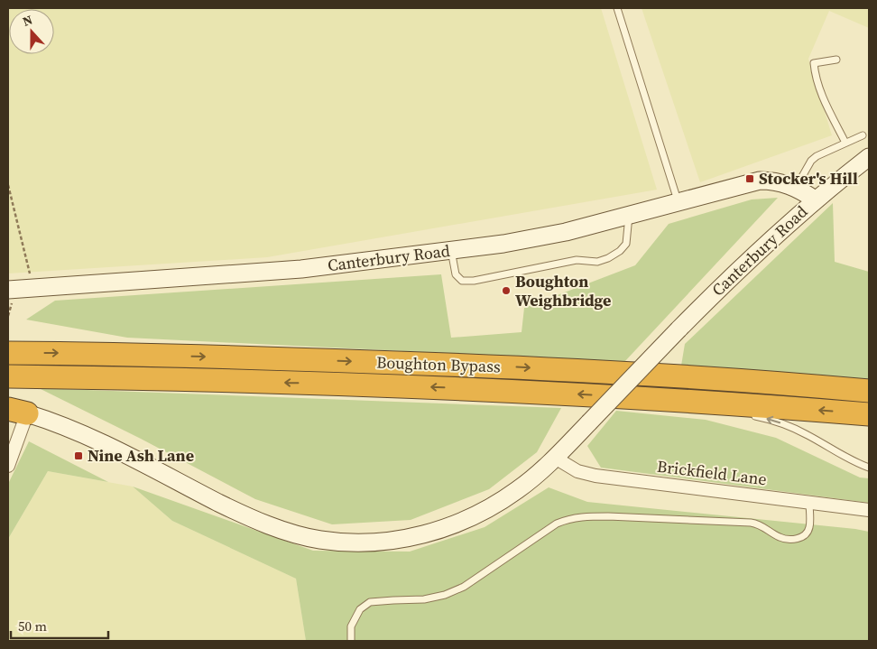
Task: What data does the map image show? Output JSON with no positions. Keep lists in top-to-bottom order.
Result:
{
  "streets": {
    "highway": ["Boughton Bypass"],
    "street": ["Canterbury Road", "Brickfield Lane"]
  },
  "crossings": [
    ["Canterbury Road", "Brickfield Lane"]
  ],
  "places": {
    "transit": ["Stocker's Hill", "Nine Ash Lane"],
    "other": ["Boughton Weighbridge"]
  },
  "scale_bar": "50 m",
  "north": "top"
}
